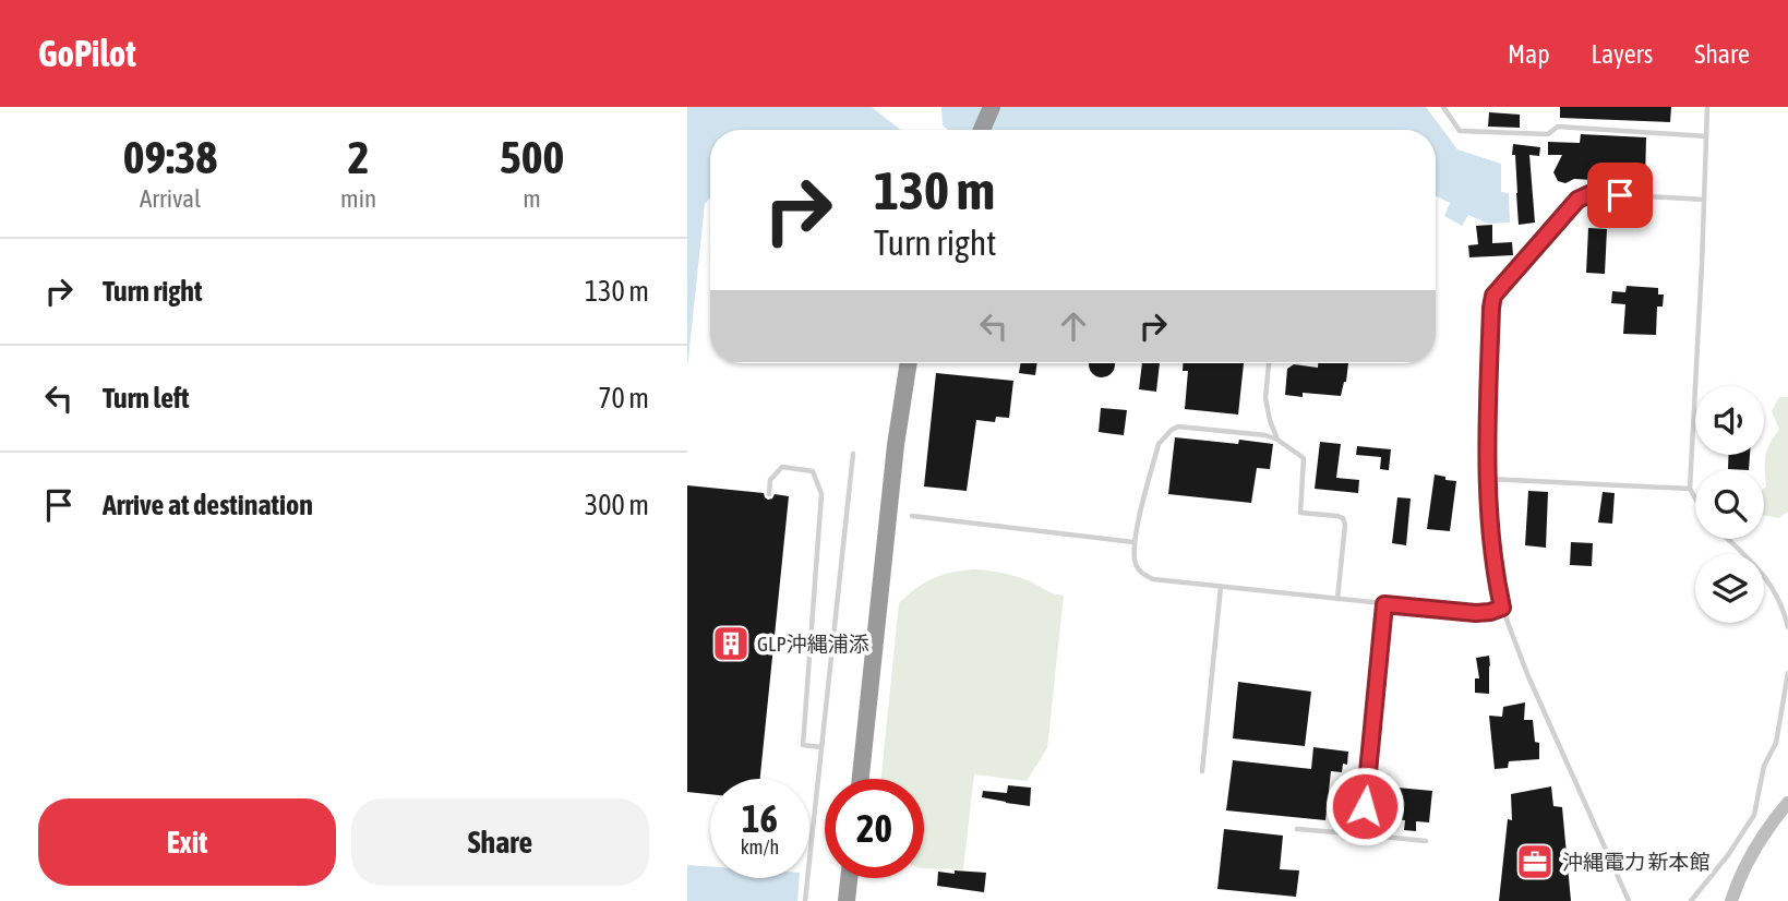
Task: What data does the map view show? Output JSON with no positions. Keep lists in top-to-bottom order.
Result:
{
  "places": {
    "building": ["GLP沖縄浦添"],
    "office": ["沖縄電力 新本館"]
  },
  "page": {
    "header": "GoPilot",
    "nav": ["Map", "Layers", "Share"],
    "eta": [
      "09:38",
      "Arrival",
      "2",
      "min",
      "500",
      "m"
    ],
    "turn": ["130 m", "Turn right"],
    "list": [
      {
        "name": "Turn right",
        "value": "130 m"
      },
      {
        "name": "Turn left",
        "value": "70 m"
      },
      {
        "name": "Arrive at destination",
        "value": "300 m"
      }
    ],
    "speed": "16 km/h",
    "limit": "20",
    "buttons": ["Exit", "Share"]
  }
}
